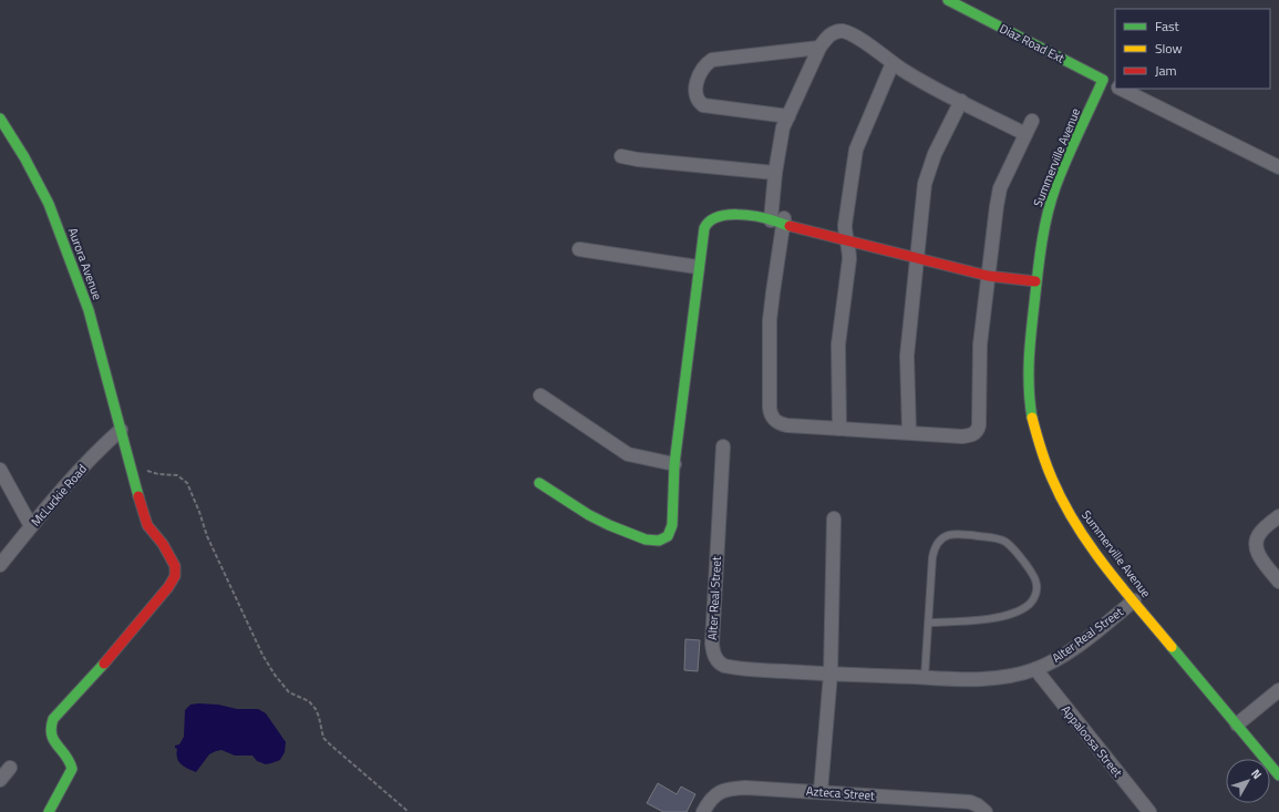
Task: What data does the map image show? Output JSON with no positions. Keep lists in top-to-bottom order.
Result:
{
  "streets": {
    "street": [
      "Diaz Road Ext",
      "Summerville Avenue",
      "Aurora Avenue",
      "McLuckie Road",
      "Alter Real Street",
      "Appaloosa Street",
      "Azteca Street"
    ]
  },
  "crossings": [
    ["Diaz Road Ext", "Summerville Avenue"],
    ["Summerville Avenue", "Alter Real Street"],
    ["Aurora Avenue", "McLuckie Road"],
    ["Alter Real Street", "Appaloosa Street"]
  ],
  "legend": ["Fast", "Slow", "Jam"],
  "north": "top right"
}
